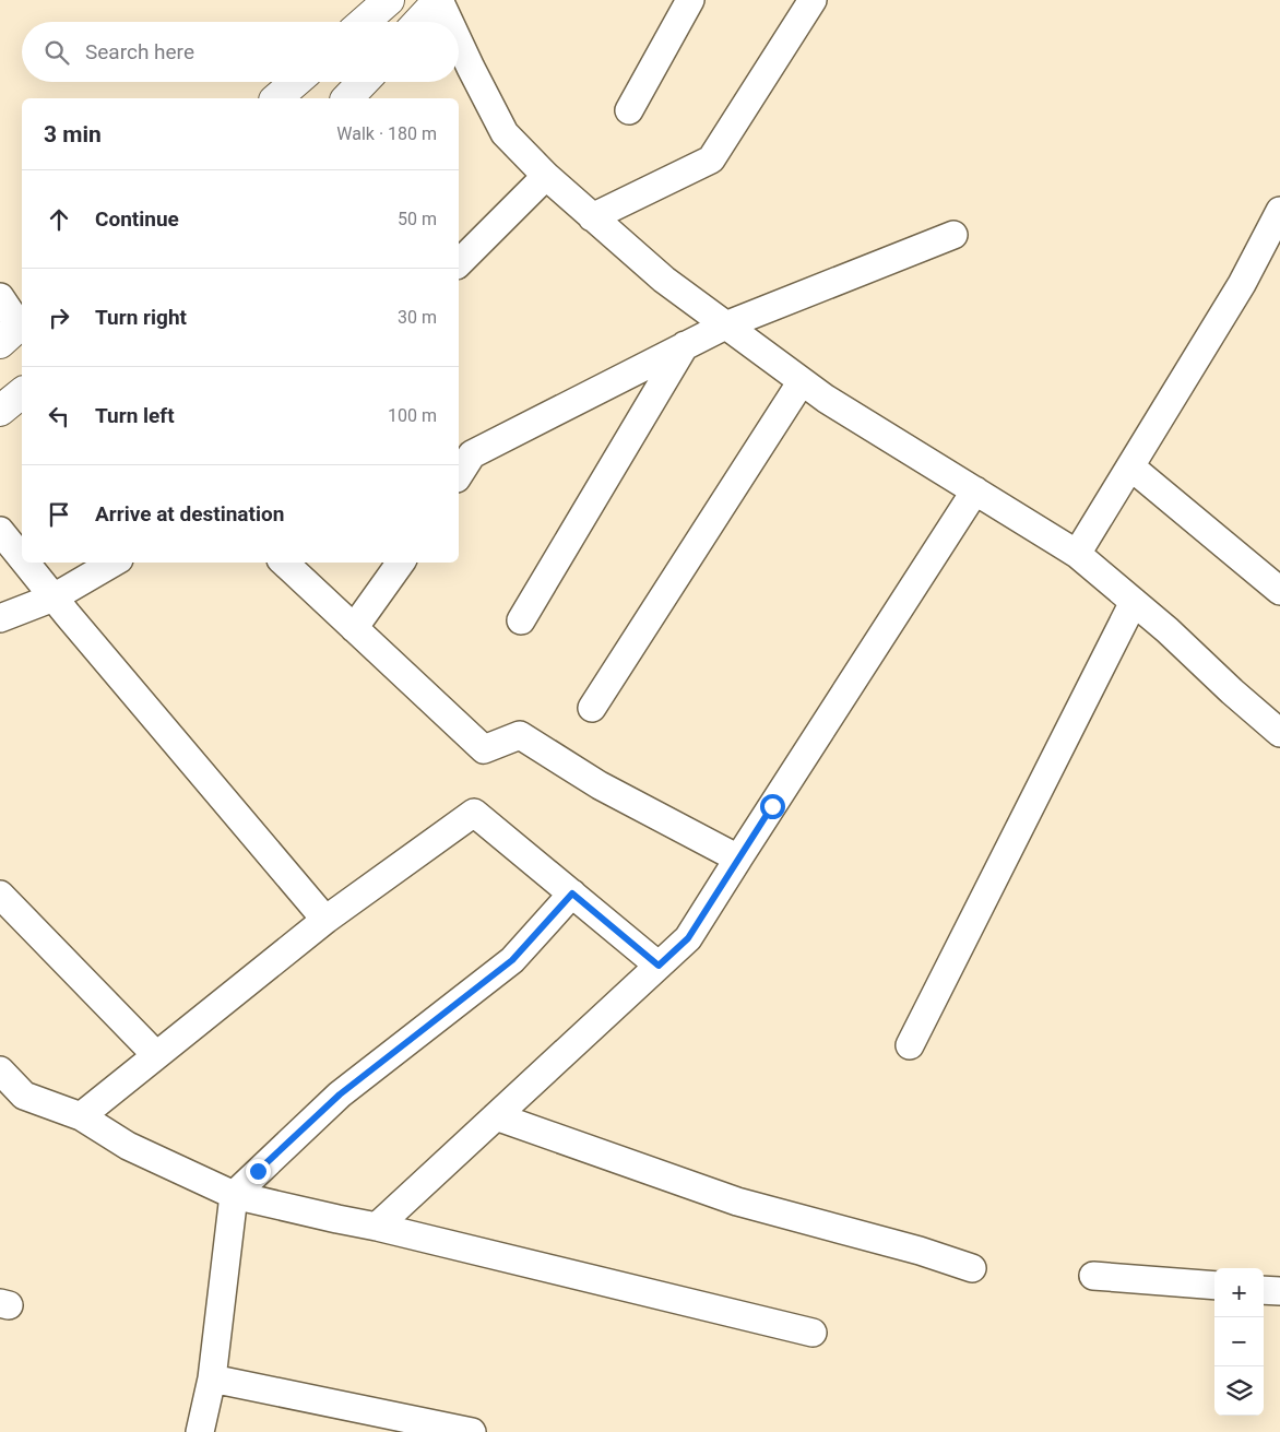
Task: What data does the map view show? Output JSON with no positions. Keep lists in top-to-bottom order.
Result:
{
  "page": {
    "search": "Search here",
    "heading": ["3 min", "Walk · 180 m"],
    "list": [
      ["Continue", "50 m"],
      ["Turn right", "30 m"],
      ["Turn left", "100 m"],
      "Arrive at destination"
    ],
    "map_buttons": ["+", "−"]
  }
}
